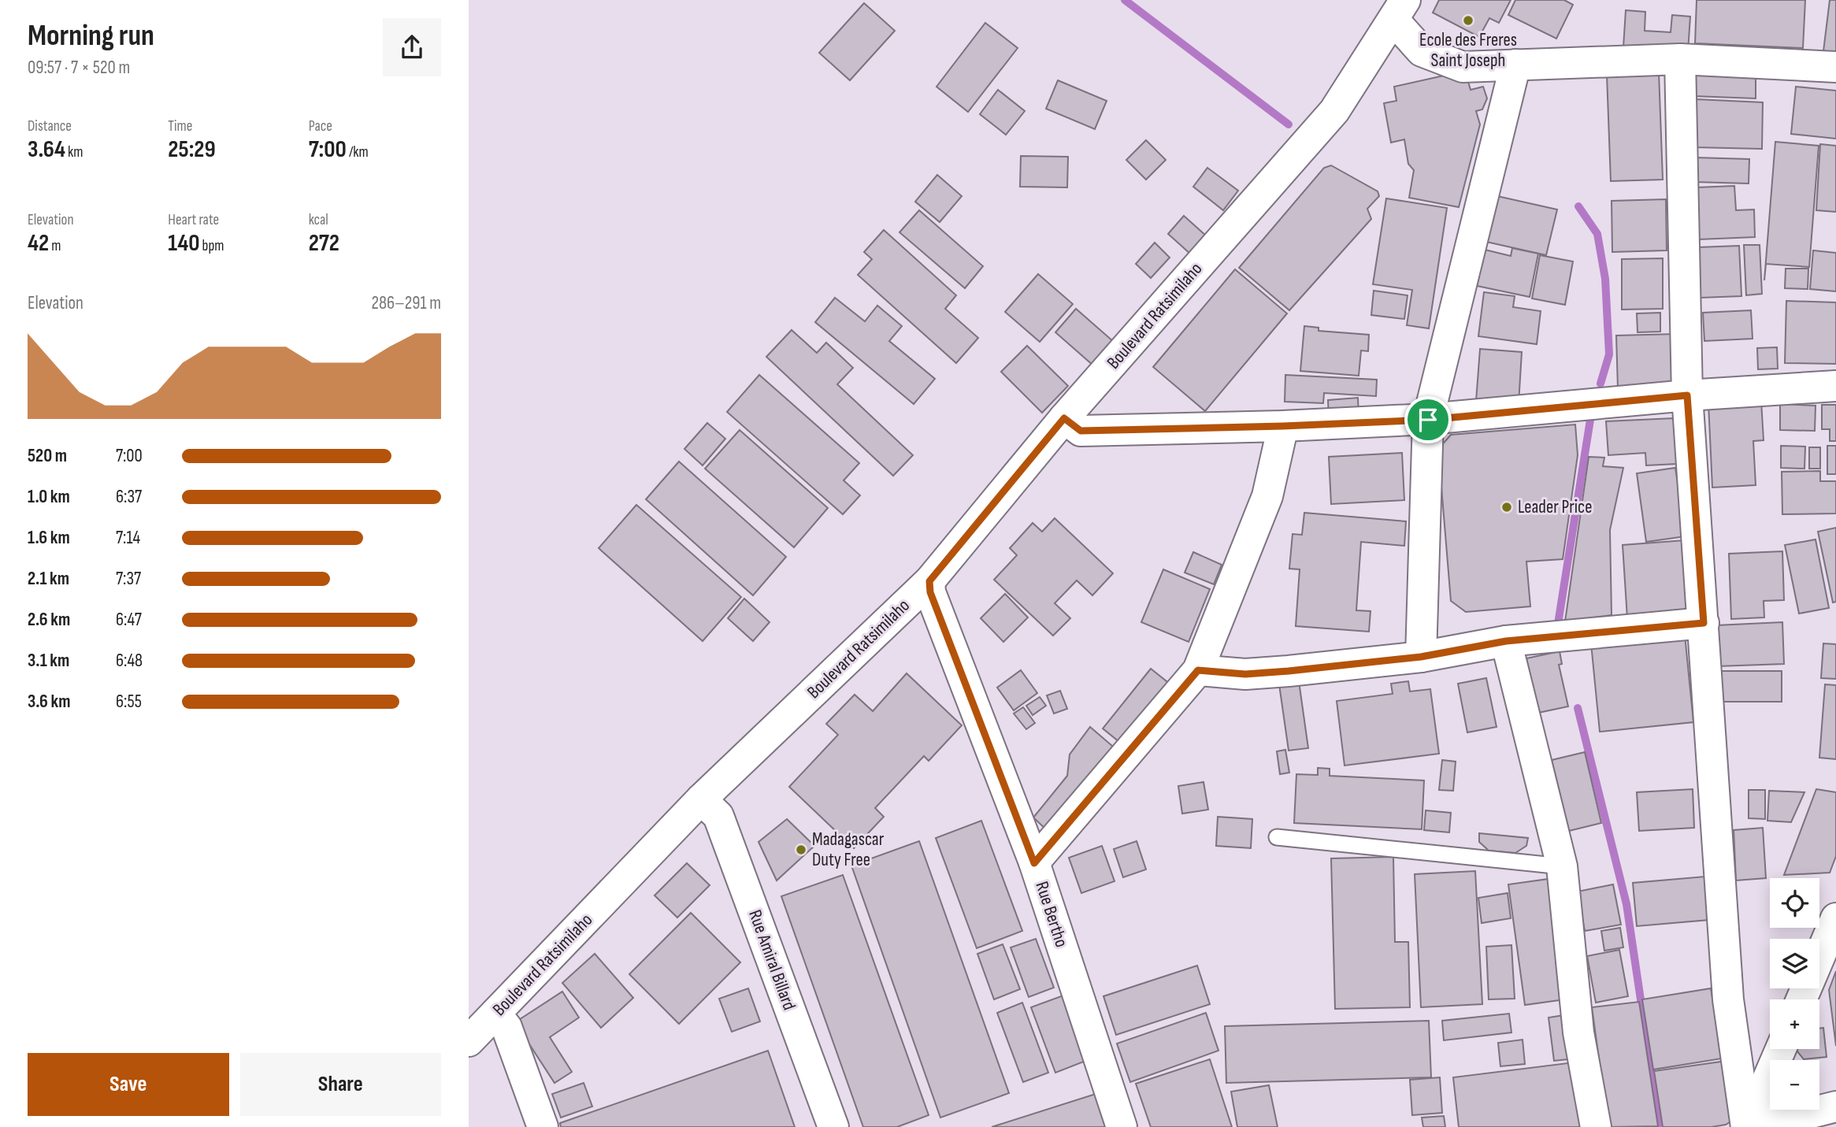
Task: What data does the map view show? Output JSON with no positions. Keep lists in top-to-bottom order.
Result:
{
  "streets": {
    "street": ["Boulevard Ratsimilaho", "Rue Bertho", "Rue Amiral Billard"]
  },
  "crossings": [
    ["Boulevard Ratsimilaho", "Rue Bertho"],
    ["Boulevard Ratsimilaho", "Rue Amiral Billard"]
  ],
  "places": ["Ecole des Freres Saint Joseph", "Leader Price", "Madagascar Duty Free"],
  "page": {
    "heading": ["Morning run", "09:57 · 7 × 520 m"],
    "stats": [
      ["Distance", "3.64 km"],
      ["Time", "25:29"],
      ["Pace", "7:00 /km"],
      ["Elevation", "42 m"],
      ["Heart rate", "140 bpm"],
      ["kcal", "272"]
    ],
    "chart": ["Elevation", "286–291 m"],
    "list": [
      {
        "name": "520 m",
        "note": "7:00"
      },
      {
        "name": "1.0 km",
        "note": "6:37"
      },
      {
        "name": "1.6 km",
        "note": "7:14"
      },
      {
        "name": "2.1 km",
        "note": "7:37"
      },
      {
        "name": "2.6 km",
        "note": "6:47"
      },
      {
        "name": "3.1 km",
        "note": "6:48"
      },
      {
        "name": "3.6 km",
        "note": "6:55"
      }
    ],
    "map_buttons": ["+", "−"],
    "buttons": ["Save", "Share"]
  }
}
